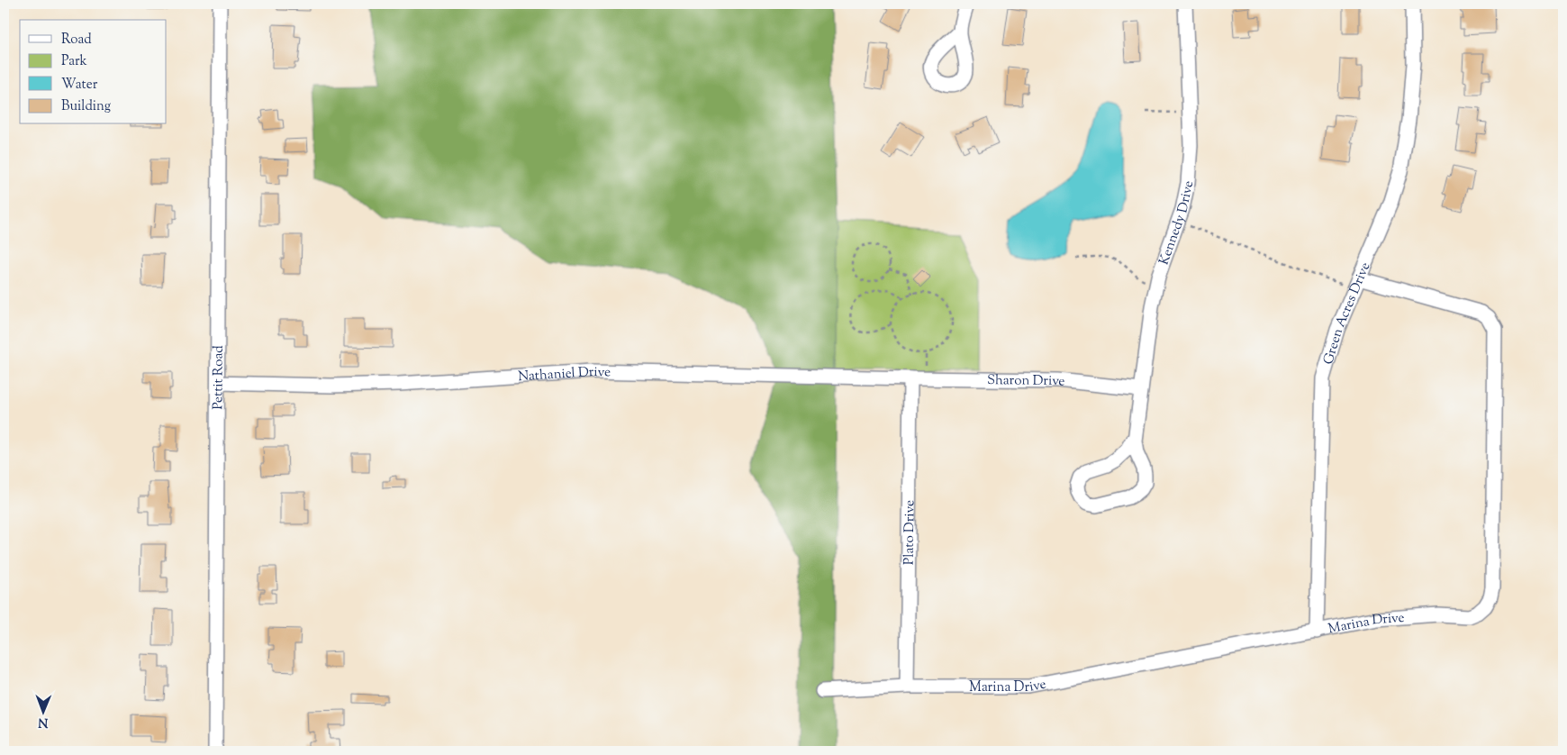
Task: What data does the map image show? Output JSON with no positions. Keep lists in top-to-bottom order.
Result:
{
  "streets": {
    "street": [
      "Kennedy Drive",
      "Green Acres Drive",
      "Nathaniel Drive",
      "Pettit Road",
      "Sharon Drive",
      "Plato Drive",
      "Marina Drive"
    ]
  },
  "crossings": [
    ["Kennedy Drive", "Sharon Drive"],
    ["Green Acres Drive", "Marina Drive"],
    ["Nathaniel Drive", "Pettit Road"],
    ["Nathaniel Drive", "Sharon Drive"],
    ["Nathaniel Drive", "Plato Drive"],
    ["Sharon Drive", "Plato Drive"],
    ["Plato Drive", "Marina Drive"]
  ],
  "legend": [
    "Road",
    "Park",
    "Water",
    "Building"
  ],
  "north": "bottom"
}
